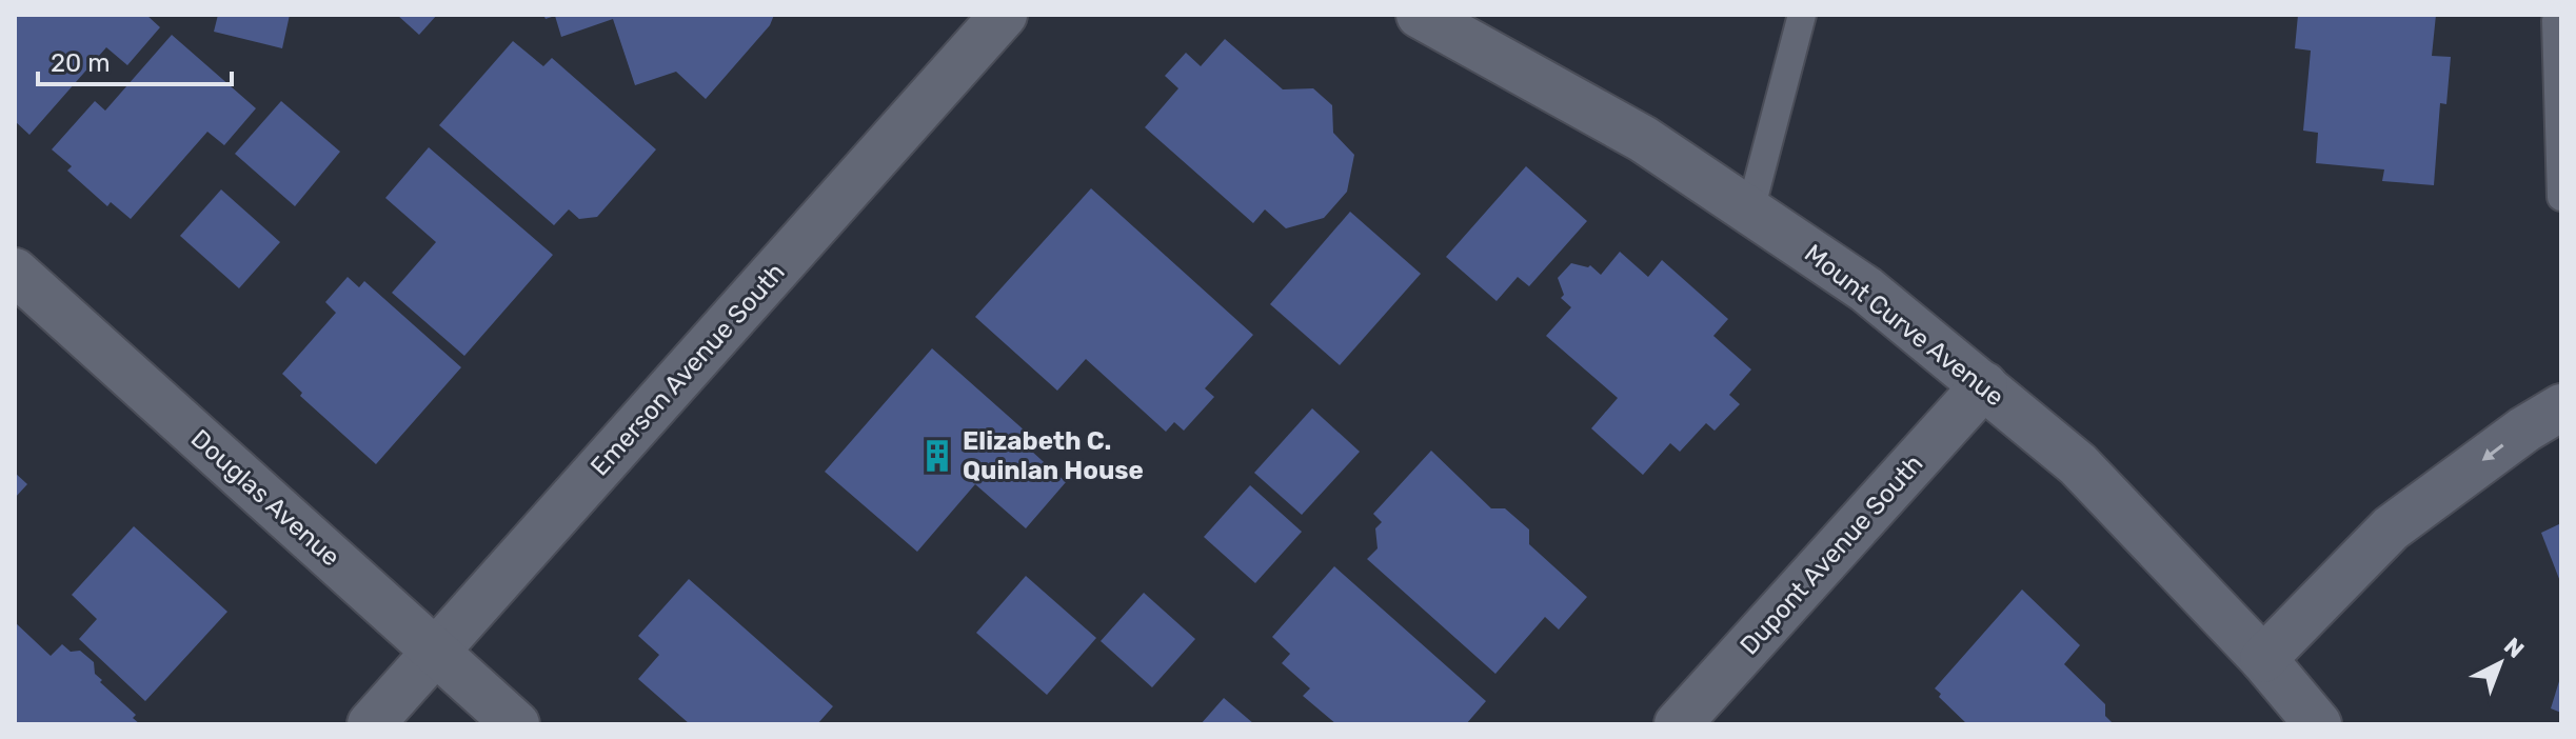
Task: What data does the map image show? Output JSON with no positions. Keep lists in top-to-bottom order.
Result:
{
  "streets": {
    "street": [
      "Mount Curve Avenue",
      "Emerson Avenue South",
      "Douglas Avenue",
      "Dupont Avenue South"
    ]
  },
  "crossings": [
    ["Mount Curve Avenue", "Dupont Avenue South"],
    ["Emerson Avenue South", "Douglas Avenue"]
  ],
  "places": {
    "building": ["Elizabeth C. Quinlan House"]
  },
  "scale_bar": "20 m",
  "north": "top right"
}
